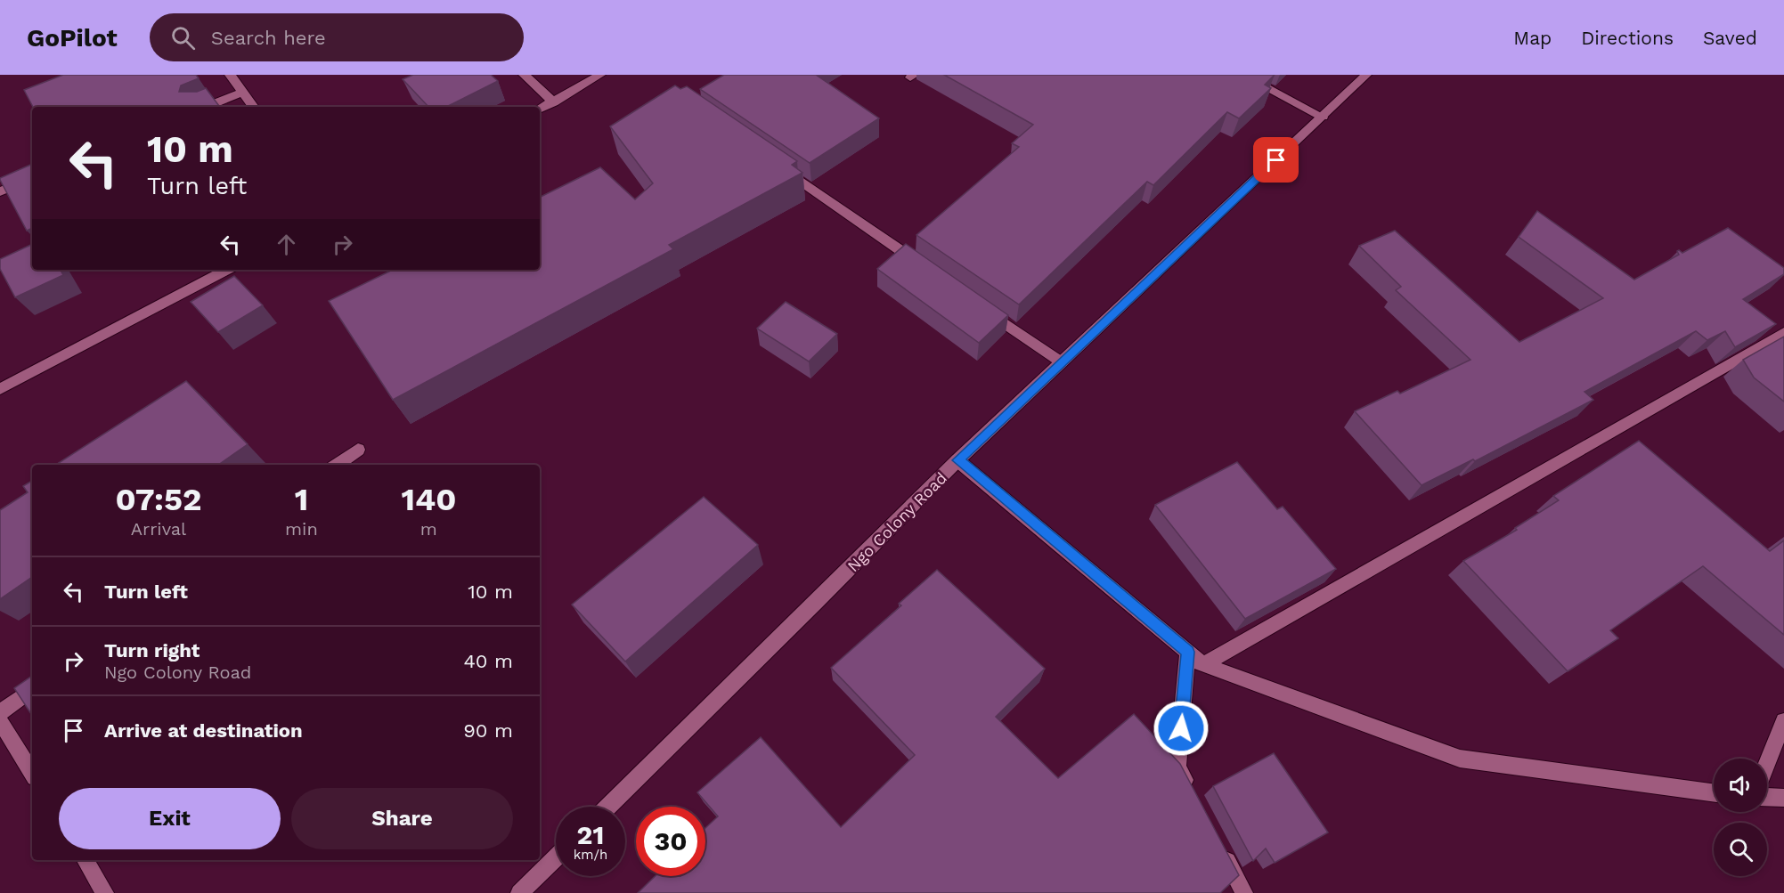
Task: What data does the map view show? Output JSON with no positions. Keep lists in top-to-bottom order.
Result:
{
  "streets": {
    "street": ["Ngo Colony Road"]
  },
  "page": {
    "header": "GoPilot",
    "search": "Search here",
    "nav": ["Map", "Directions", "Saved"],
    "turn": ["10 m", "Turn left"],
    "eta": [
      "07:52",
      "Arrival",
      "1",
      "min",
      "140",
      "m"
    ],
    "list": [
      {
        "name": "Turn left",
        "value": "10 m"
      },
      {
        "name": "Turn right",
        "note": "Ngo Colony Road",
        "value": "40 m"
      },
      {
        "name": "Arrive at destination",
        "value": "90 m"
      }
    ],
    "buttons": ["Exit", "Share"],
    "speed": "21 km/h",
    "limit": "30"
  }
}
